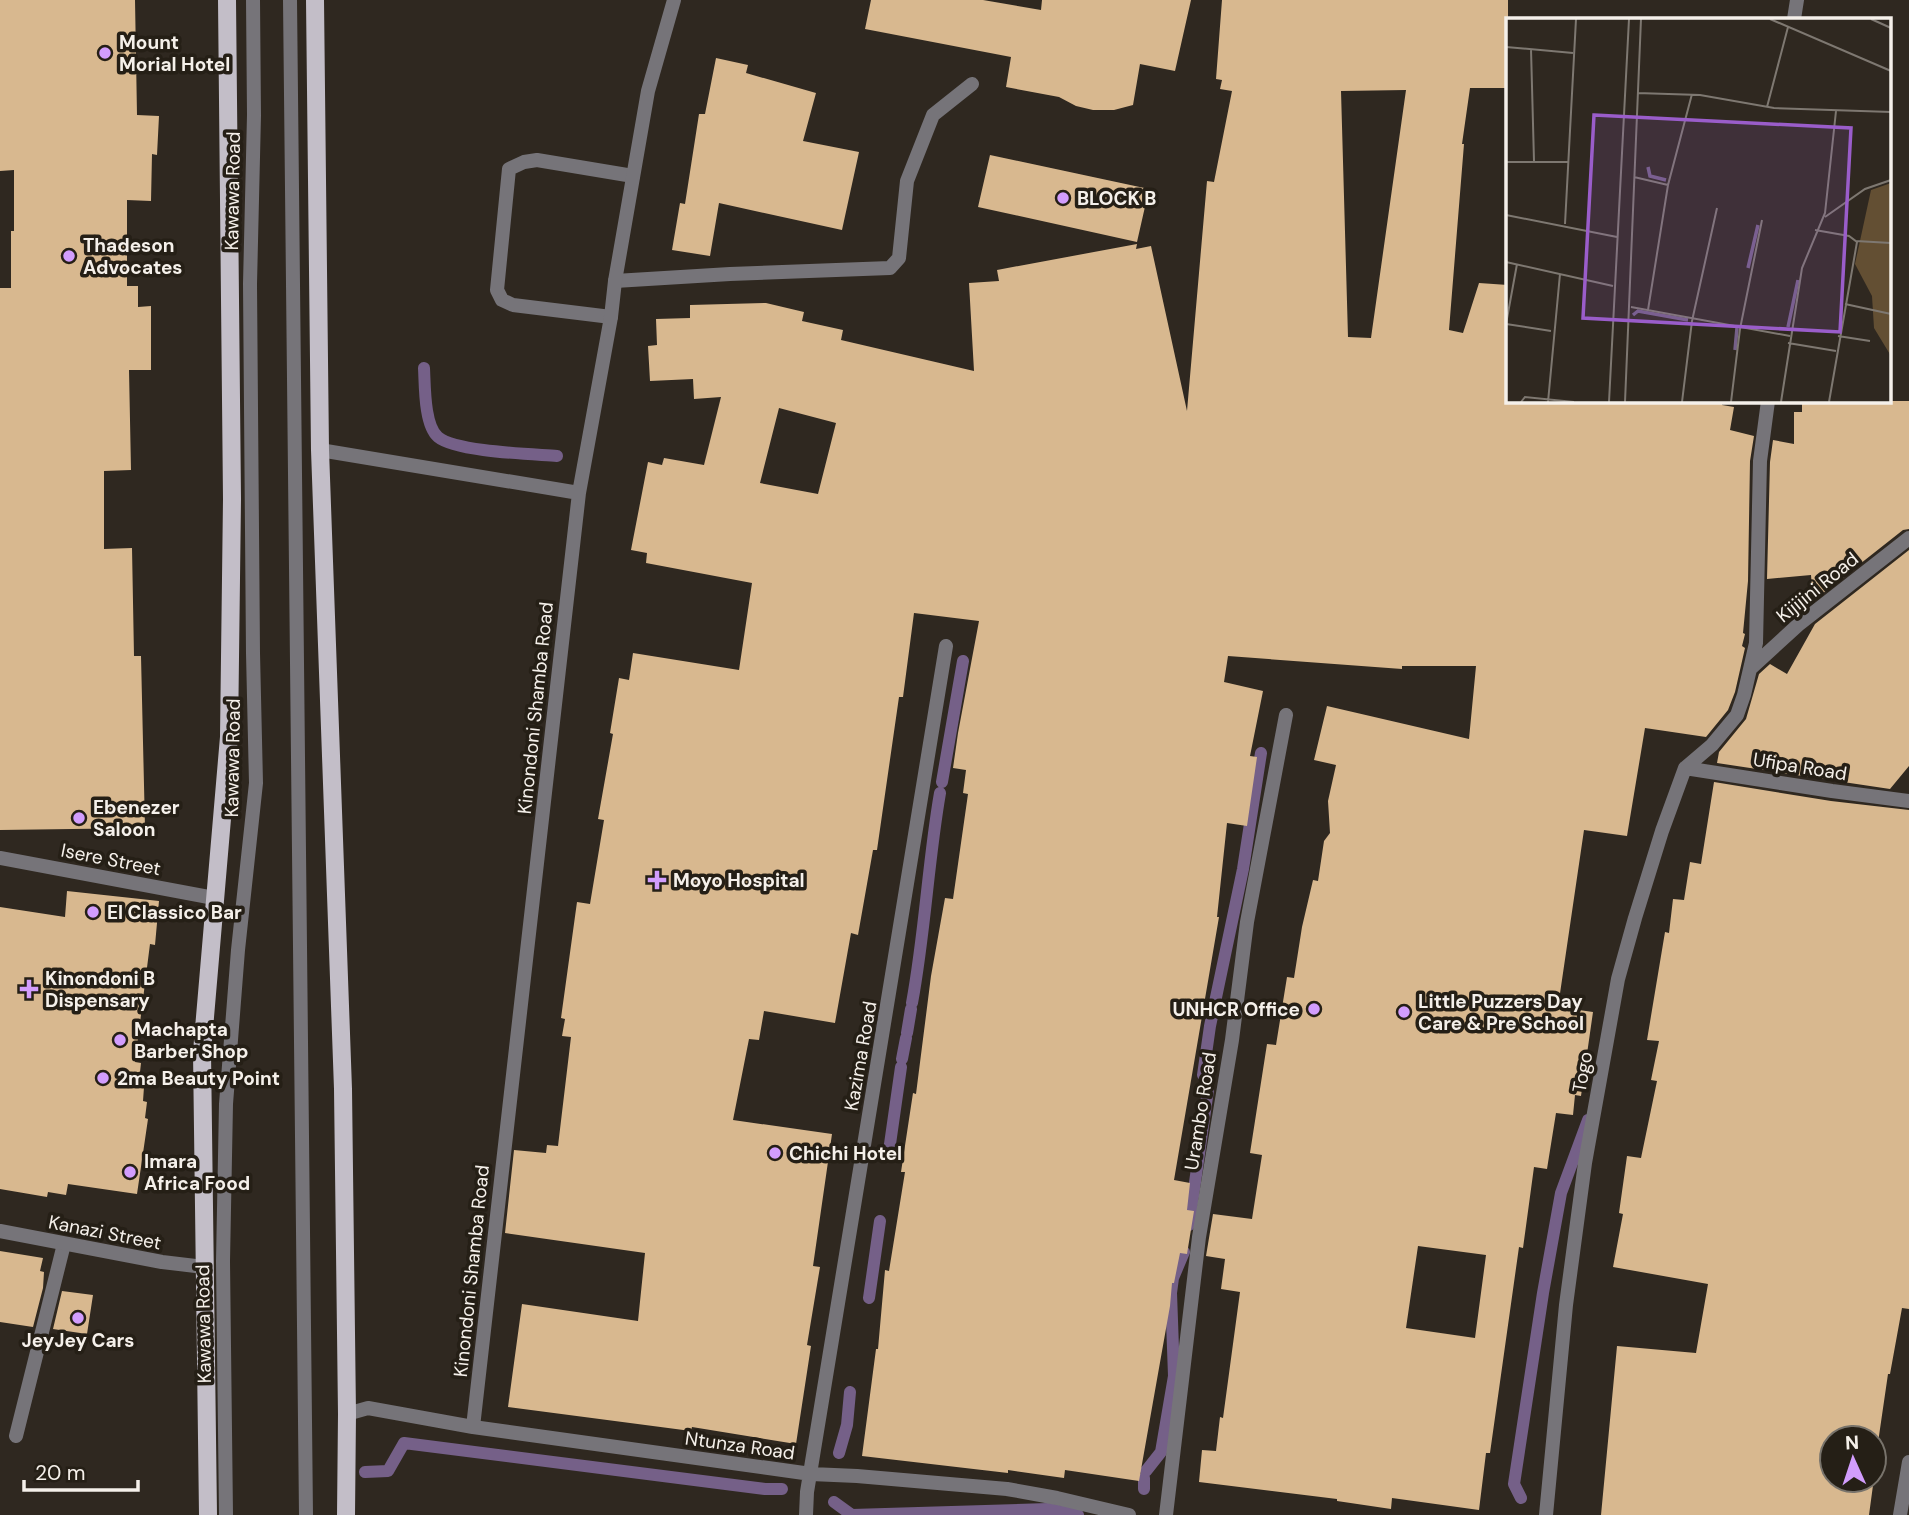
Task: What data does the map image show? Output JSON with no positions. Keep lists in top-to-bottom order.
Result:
{
  "streets": {
    "main road": ["Kawawa Road"],
    "street": [
      "Kijijini Road",
      "Kinondoni Shamba Road",
      "Ufipa Road",
      "Isere Street",
      "Kazima Road",
      "Togo",
      "Urambo Road",
      "Kanazi Street",
      "Ntunza Road"
    ]
  },
  "crossings": [
    ["Kawawa Road", "Isere Street"],
    ["Kawawa Road", "Kanazi Street"],
    ["Kijijini Road", "Togo"],
    ["Kinondoni Shamba Road", "Ntunza Road"],
    ["Ufipa Road", "Togo"],
    ["Kazima Road", "Ntunza Road"]
  ],
  "places": {
    "other": [
      "Mount Morial Hotel",
      "BLOCK B",
      "Thadeson Advocates",
      "Ebenezer Saloon",
      "El Classico Bar",
      "UNHCR Office",
      "Little Puzzers Day Care & Pre School",
      "Machapta Barber Shop",
      "2ma Beauty Point",
      "Chichi Hotel",
      "Imara Africa Food",
      "JeyJey Cars"
    ],
    "health": ["Moyo Hospital", "Kinondoni B Dispensary"]
  },
  "scale_bar": "20 m",
  "north": "top"
}
